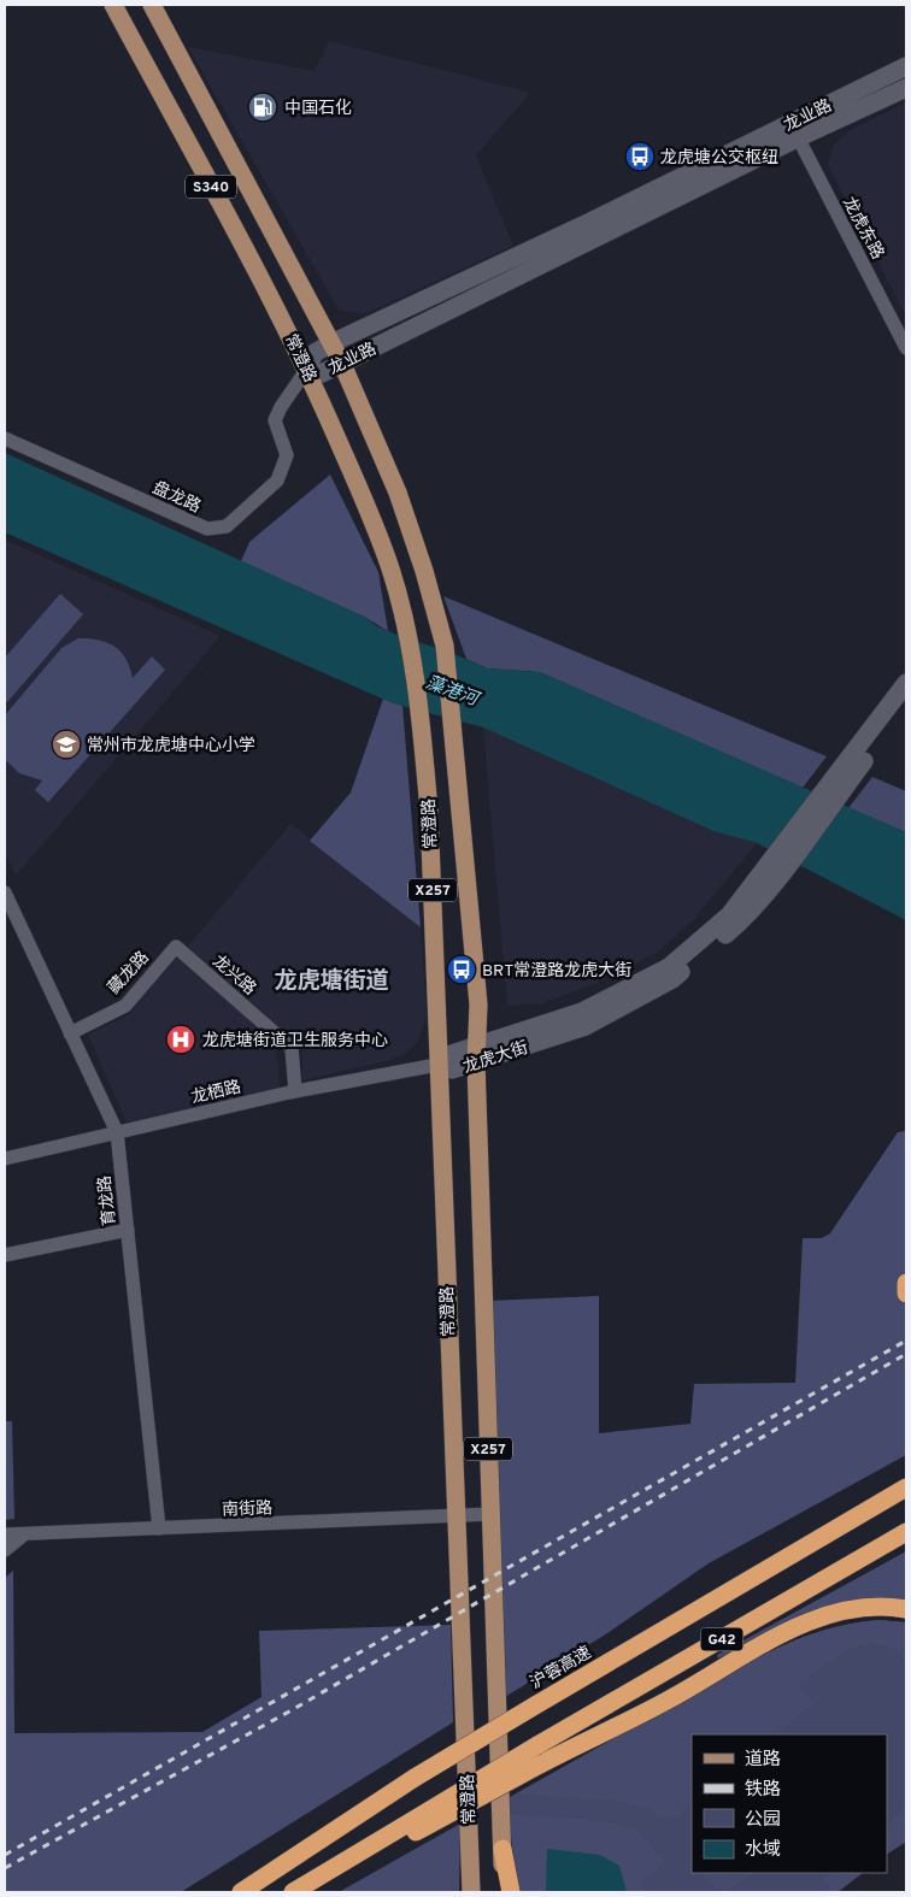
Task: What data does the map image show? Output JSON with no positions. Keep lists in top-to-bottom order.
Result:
{
  "streets": {
    "highway": ["G42", "沪蓉高速"],
    "main road": ["S340", "常澄路", "X257"],
    "street": [
      "龙业路",
      "龙虎东路",
      "盘龙路",
      "藏龙路",
      "龙兴路",
      "龙虎大街",
      "龙栖路",
      "育龙路",
      "南街路"
    ]
  },
  "crossings": [
    ["龙业路", "龙虎东路"],
    ["龙业路", "常澄路"],
    ["龙业路", "盘龙路"],
    ["常澄路", "盘龙路"],
    ["常澄路", "龙虎大街"],
    ["常澄路", "龙栖路"],
    ["常澄路", "南街路"],
    ["藏龙路", "龙兴路"],
    ["藏龙路", "育龙路"],
    ["龙兴路", "龙栖路"],
    ["龙虎大街", "龙栖路"],
    ["龙栖路", "育龙路"],
    ["育龙路", "南街路"]
  ],
  "districts": ["龙虎塘街道"],
  "water": ["藻港河"],
  "places": {
    "fuel station": ["中国石化"],
    "bus stop": ["龙虎塘公交枢纽", "BRT常澄路龙虎大街"],
    "school or university": ["常州市龙虎塘中心小学"],
    "hospital": ["龙虎塘街道卫生服务中心"]
  },
  "legend": [
    "道路",
    "铁路",
    "公园",
    "水域"
  ]
}
